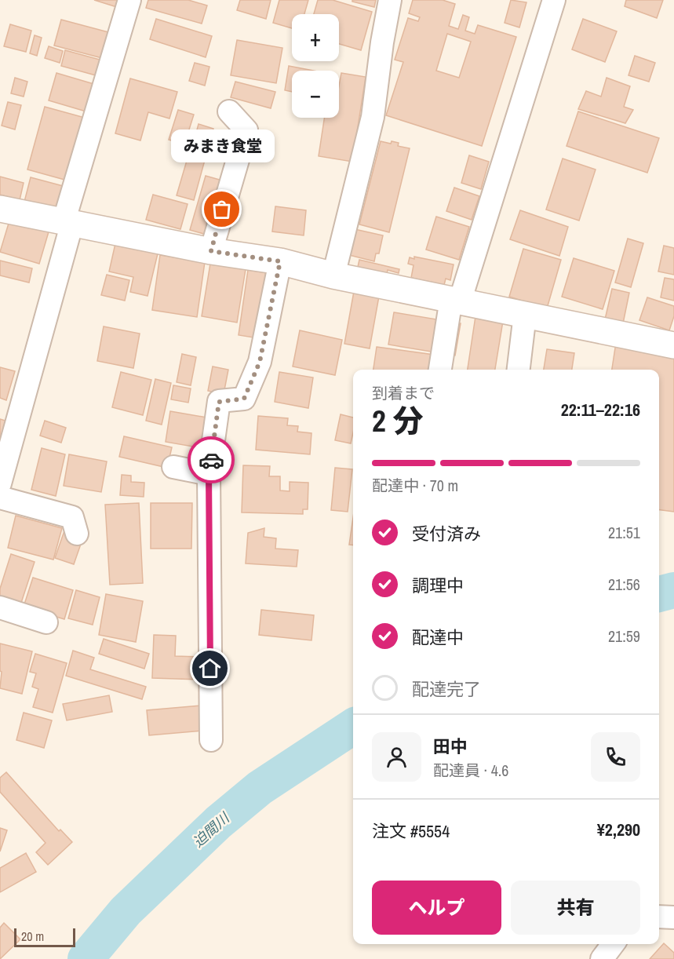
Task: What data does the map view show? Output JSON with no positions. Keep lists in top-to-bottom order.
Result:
{
  "water": ["迫間川"],
  "places": ["みまき食堂"],
  "scale_bar": "20 m",
  "page": {
    "map_buttons": ["+", "−"],
    "bubble": "みまき食堂",
    "heading": ["2 分", "到着まで", "22:11–22:16"],
    "panel": [
      "田中",
      "配達員 · 4.6",
      "注文 #5554",
      "¥2,290"
    ],
    "bar": "配達中 · 70 m",
    "list": [
      ["受付済み", "21:51"],
      ["調理中", "21:56"],
      ["配達中", "21:59"],
      "配達完了"
    ],
    "buttons": ["ヘルプ", "共有"],
    "scale": "20 m"
  }
}
